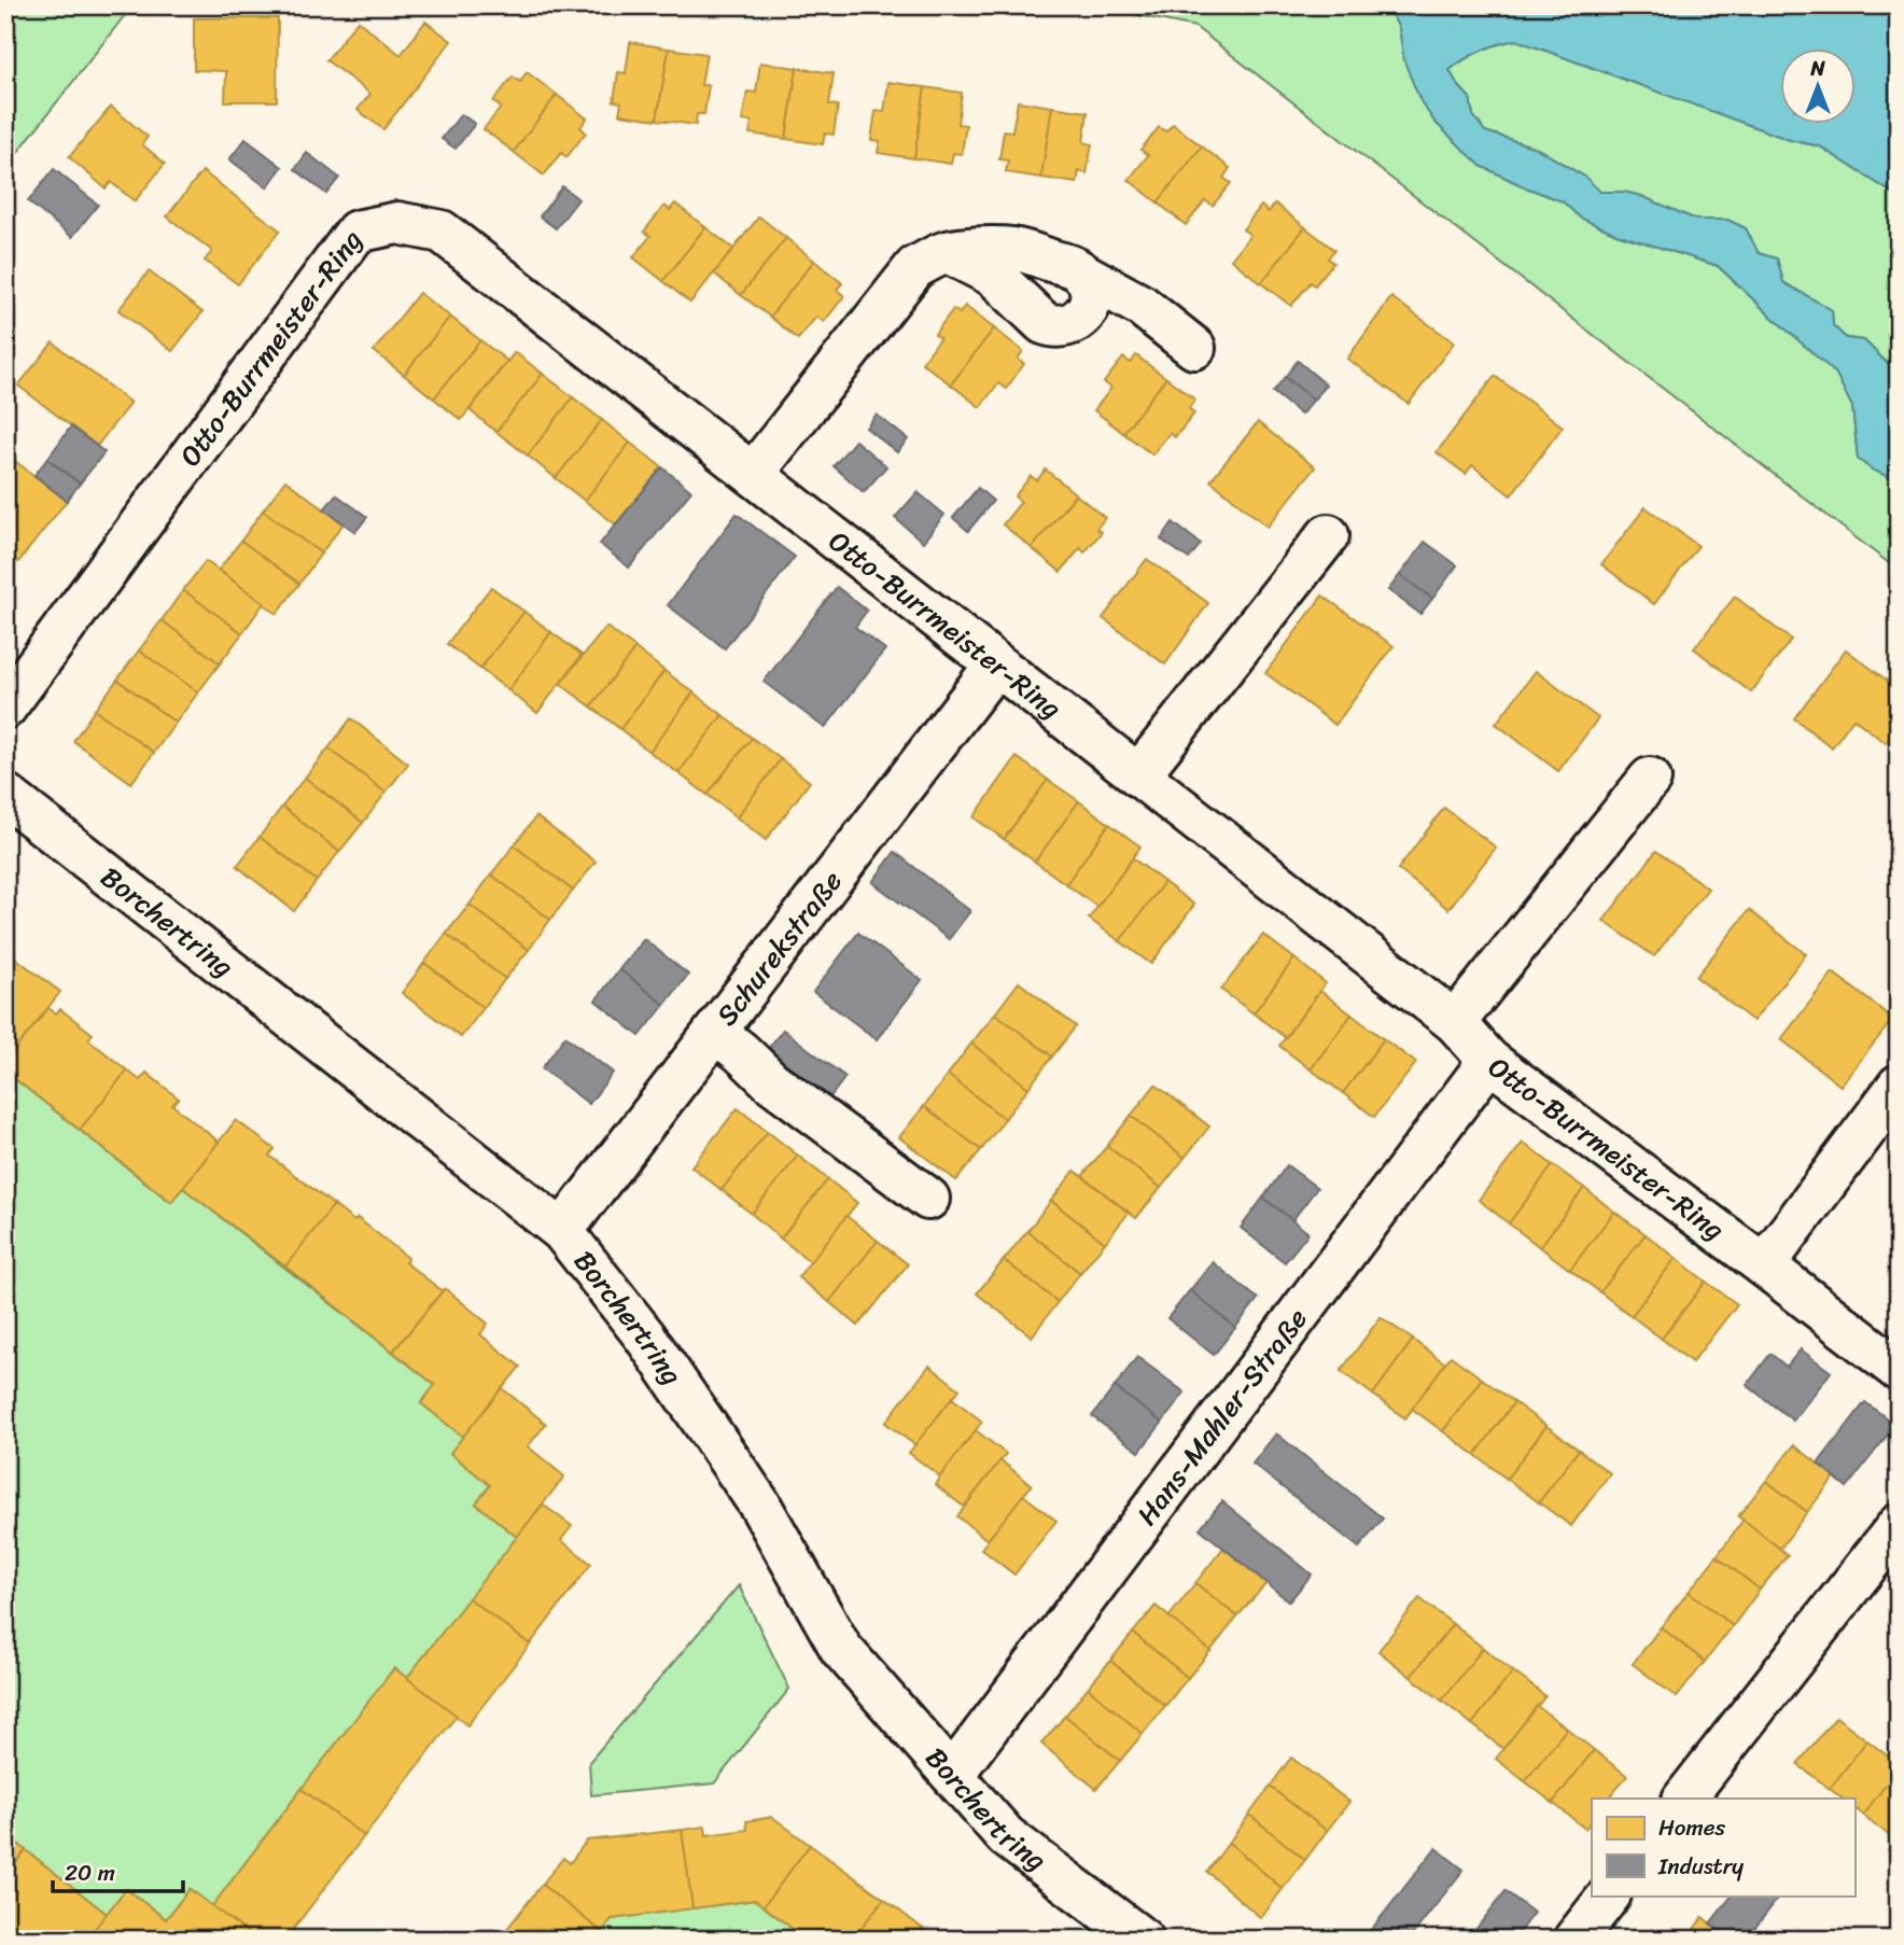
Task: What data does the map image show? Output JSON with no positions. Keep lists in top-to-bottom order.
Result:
{
  "streets": {
    "street": [
      "Otto-Burrmeister-Ring",
      "Borchertring",
      "Schurekstraße",
      "Hans-Mahler-Straße"
    ]
  },
  "crossings": [
    ["Otto-Burrmeister-Ring", "Schurekstraße"],
    ["Otto-Burrmeister-Ring", "Hans-Mahler-Straße"],
    ["Borchertring", "Schurekstraße"],
    ["Borchertring", "Hans-Mahler-Straße"]
  ],
  "legend": ["Homes", "Industry"],
  "scale_bar": "20 m",
  "north": "top"
}
